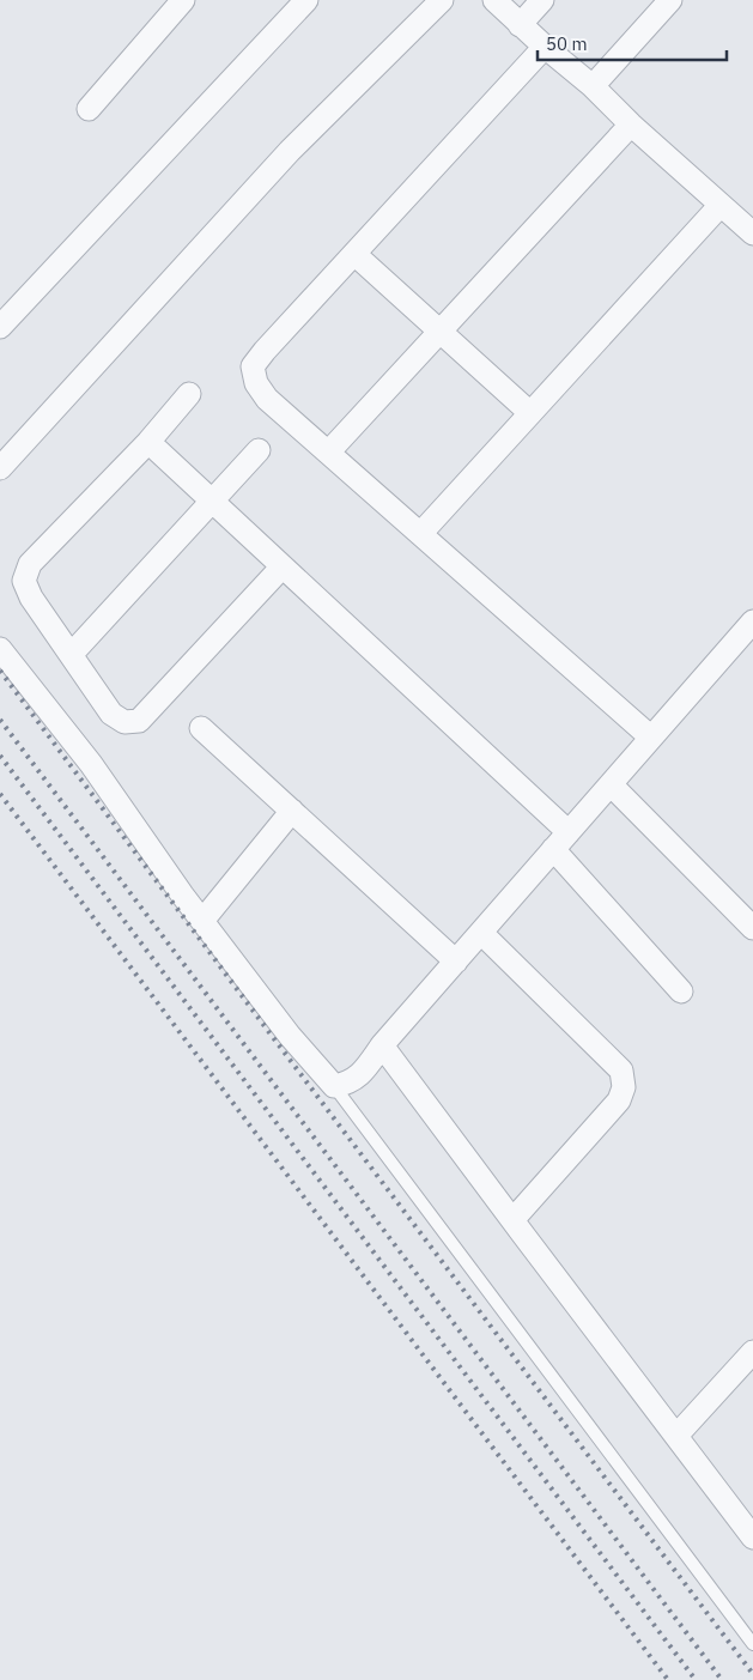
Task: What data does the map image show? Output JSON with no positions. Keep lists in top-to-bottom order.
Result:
{
  "scale_bar": "50 m"
}
